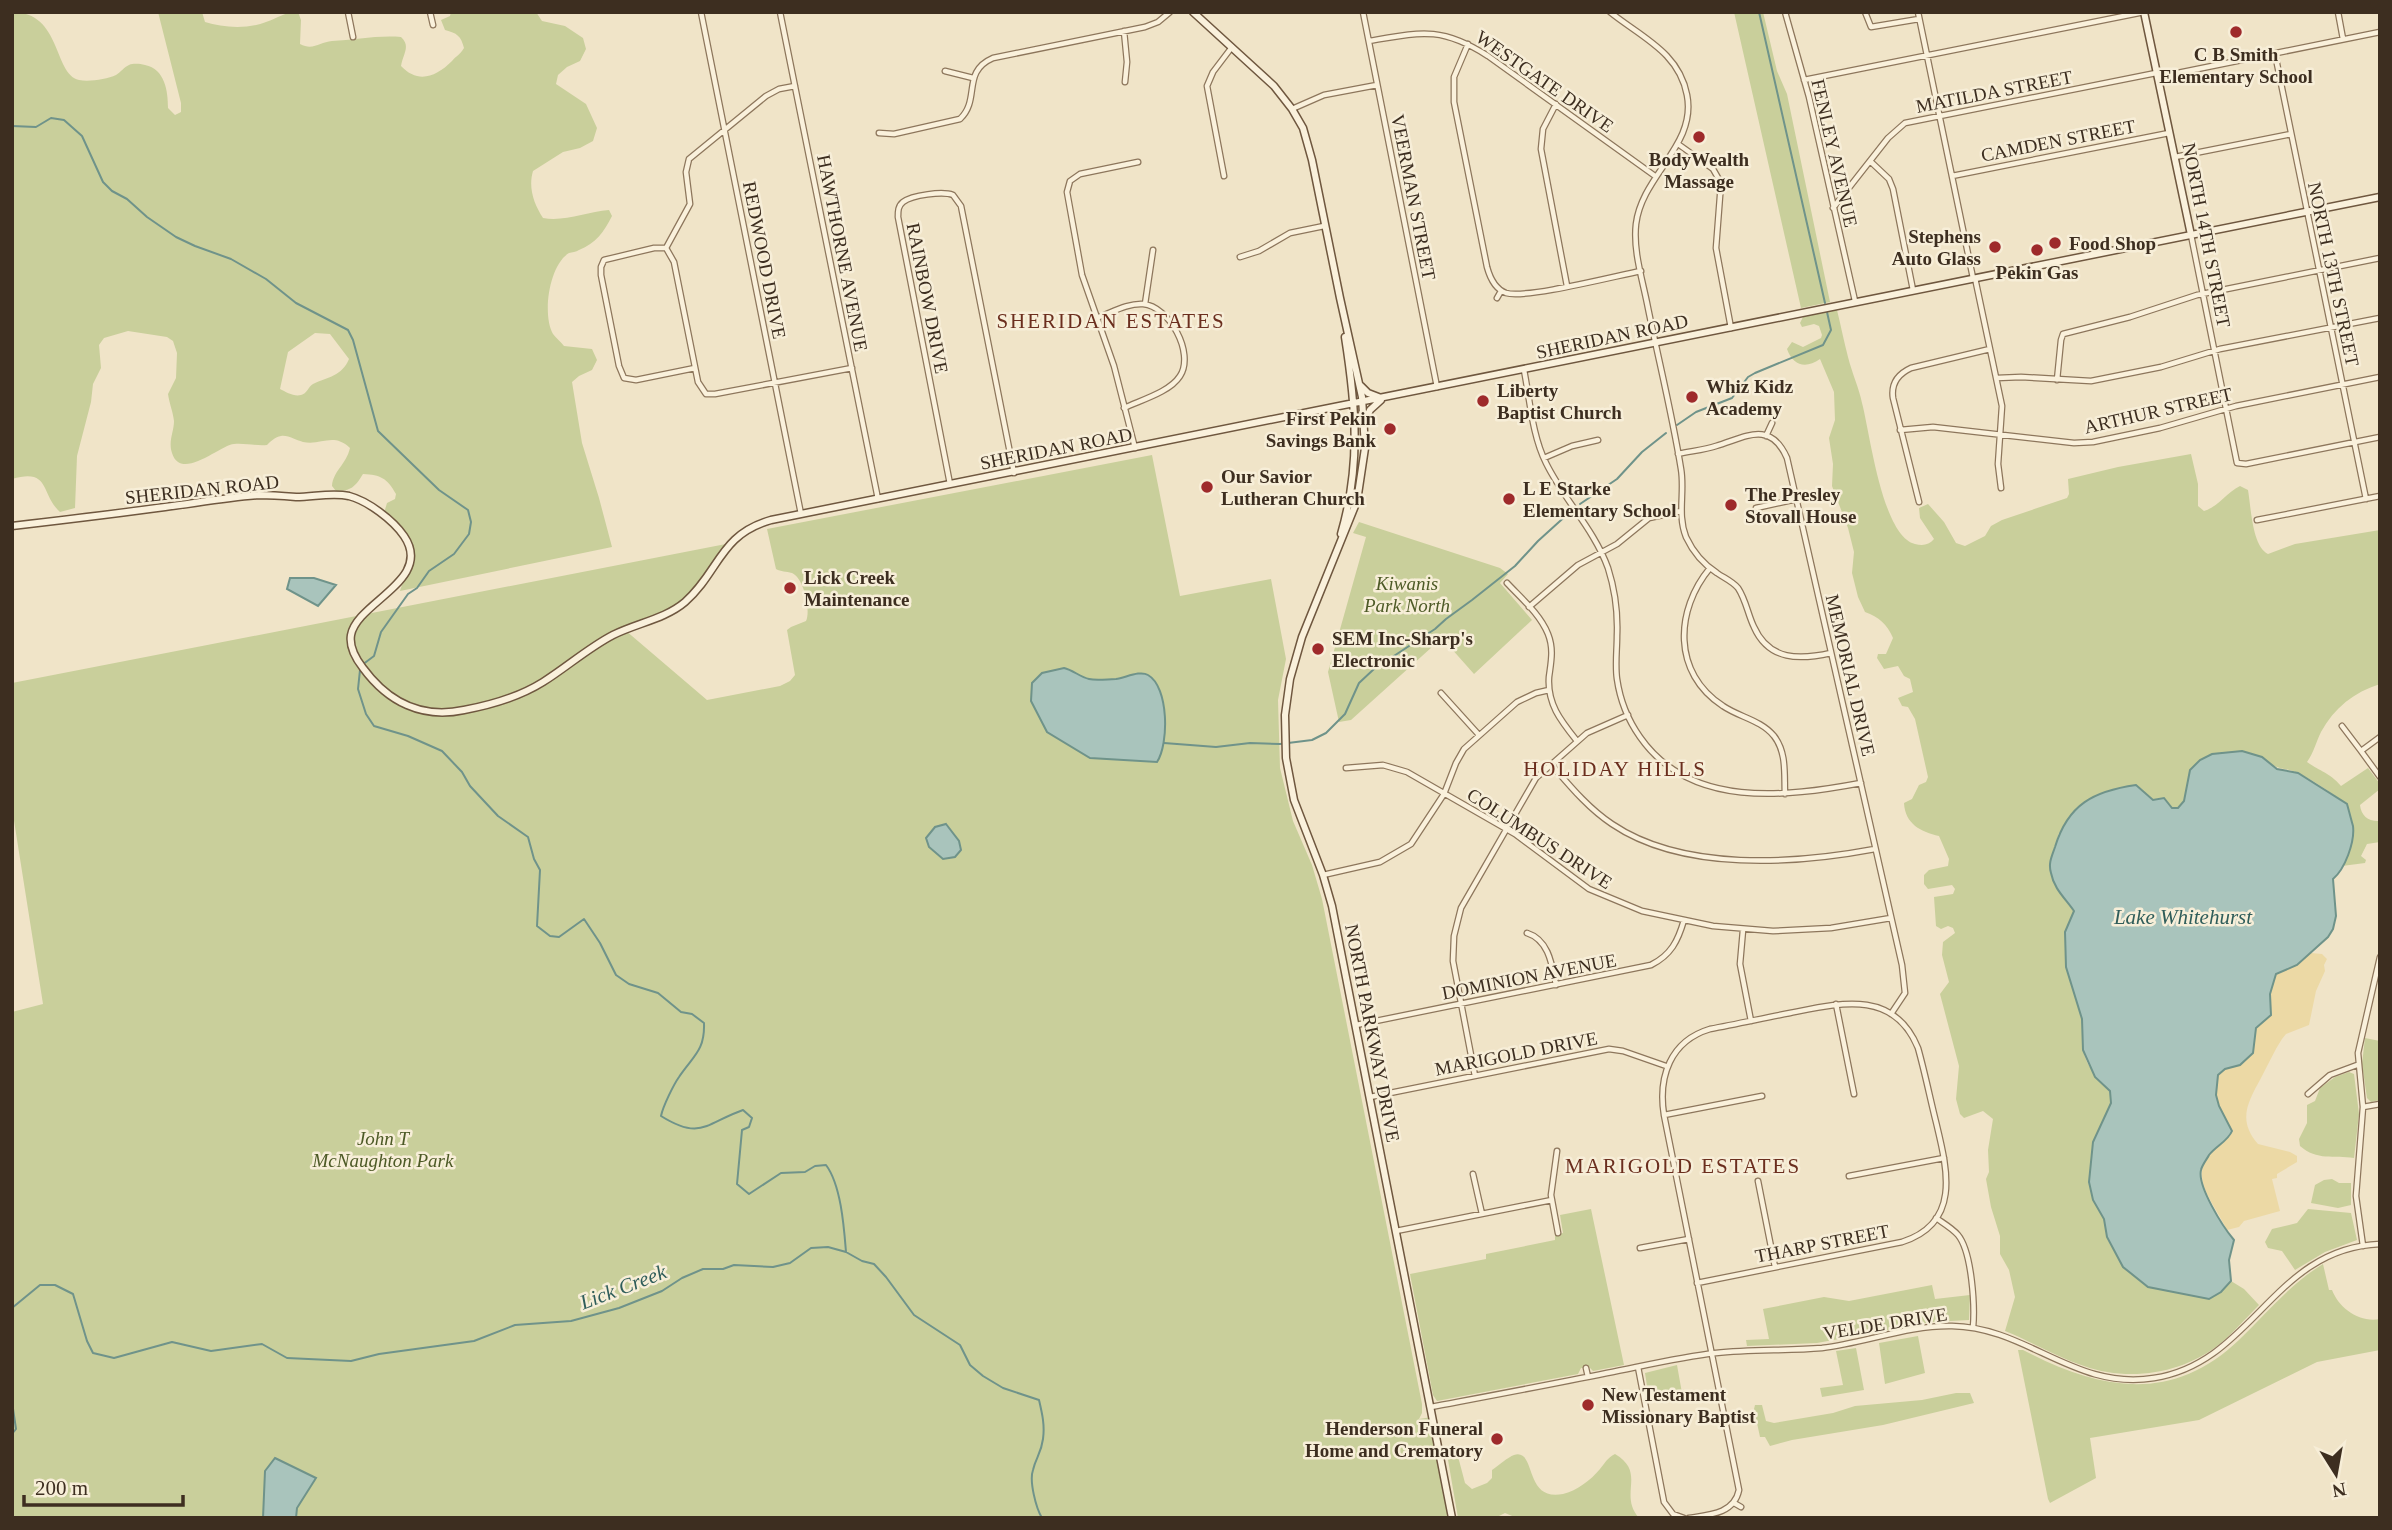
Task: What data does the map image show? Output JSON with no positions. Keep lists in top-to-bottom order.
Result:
{
  "streets": {
    "main road": ["NORTH 14TH STREET", "SHERIDAN ROAD", "NORTH PARKWAY DRIVE"],
    "street": [
      "WESTGATE DRIVE",
      "MATILDA STREET",
      "CAMDEN STREET",
      "FENLEY AVENUE",
      "VEERMAN STREET",
      "HAWTHORNE AVENUE",
      "REDWOOD DRIVE",
      "NORTH 13TH STREET",
      "RAINBOW DRIVE",
      "ARTHUR STREET",
      "MEMORIAL DRIVE",
      "COLUMBUS DRIVE",
      "DOMINION AVENUE",
      "MARIGOLD DRIVE",
      "THARP STREET",
      "VELDE DRIVE"
    ]
  },
  "crossings": [
    ["WESTGATE DRIVE", "VEERMAN STREET"],
    ["MATILDA STREET", "FENLEY AVENUE"],
    ["MATILDA STREET", "NORTH 14TH STREET"],
    ["MATILDA STREET", "NORTH 13TH STREET"],
    ["CAMDEN STREET", "NORTH 14TH STREET"],
    ["FENLEY AVENUE", "SHERIDAN ROAD"],
    ["VEERMAN STREET", "SHERIDAN ROAD"],
    ["NORTH 14TH STREET", "NORTH 13TH STREET"],
    ["NORTH 14TH STREET", "SHERIDAN ROAD"],
    ["NORTH 14TH STREET", "ARTHUR STREET"],
    ["HAWTHORNE AVENUE", "SHERIDAN ROAD"],
    ["REDWOOD DRIVE", "SHERIDAN ROAD"],
    ["NORTH 13TH STREET", "SHERIDAN ROAD"],
    ["NORTH 13TH STREET", "ARTHUR STREET"],
    ["RAINBOW DRIVE", "SHERIDAN ROAD"],
    ["SHERIDAN ROAD", "NORTH PARKWAY DRIVE"],
    ["MEMORIAL DRIVE", "COLUMBUS DRIVE"],
    ["COLUMBUS DRIVE", "DOMINION AVENUE"],
    ["DOMINION AVENUE", "NORTH PARKWAY DRIVE"],
    ["NORTH PARKWAY DRIVE", "MARIGOLD DRIVE"],
    ["NORTH PARKWAY DRIVE", "VELDE DRIVE"]
  ],
  "districts": ["SHERIDAN ESTATES", "HOLIDAY HILLS", "MARIGOLD ESTATES"],
  "water": ["Lake Whitehurst", "Lick Creek"],
  "parks": ["Kiwanis Park North", "John T McNaughton Park"],
  "places": [
    "C B Smith Elementary School",
    "BodyWealth Massage",
    "Food Shop",
    "Stephens Auto Glass",
    "Pekin Gas",
    "Whiz Kidz Academy",
    "Liberty Baptist Church",
    "First Pekin Savings Bank",
    "Our Savior Lutheran Church",
    "L E Starke Elementary School",
    "The Presley Stovall House",
    "Lick Creek Maintenance",
    "SEM Inc-Sharp's Electronic",
    "New Testament Missionary Baptist",
    "Henderson Funeral Home and Crematory"
  ],
  "scale_bar": "200 m",
  "north": "bottom"
}
